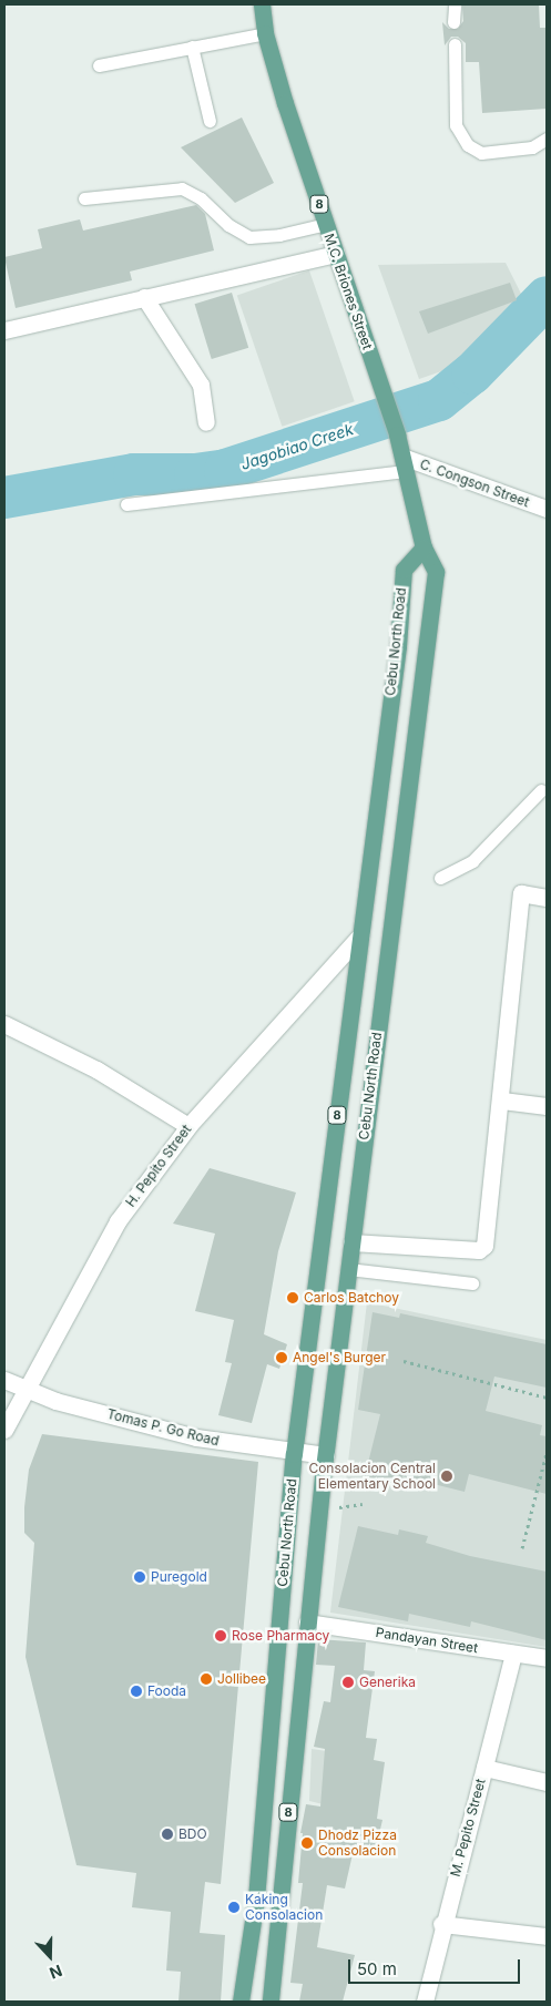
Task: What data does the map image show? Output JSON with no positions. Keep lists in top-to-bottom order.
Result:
{
  "streets": {
    "main road": ["8", "M.C. Briones Street", "Cebu North Road"],
    "street": [
      "C. Congson Street",
      "H. Pepito Street",
      "Tomas P. Go Road",
      "Pandayan Street",
      "M. Pepito Street"
    ]
  },
  "crossings": [
    ["M.C. Briones Street", "C. Congson Street"],
    ["M.C. Briones Street", "Cebu North Road"],
    ["Cebu North Road", "H. Pepito Street"],
    ["Cebu North Road", "Tomas P. Go Road"],
    ["Cebu North Road", "Pandayan Street"],
    ["H. Pepito Street", "Tomas P. Go Road"],
    ["Pandayan Street", "M. Pepito Street"]
  ],
  "water": ["Jagobiao Creek"],
  "places": [
    "Carlos Batchoy",
    "Angel's Burger",
    "Consolacion Central Elementary School",
    "Puregold",
    "Rose Pharmacy",
    "Jollibee",
    "Generika",
    "Fooda",
    "BDO",
    "Dhodz Pizza Consolacion",
    "Kaking Consolacion"
  ],
  "scale_bar": "50 m",
  "north": "bottom"
}
